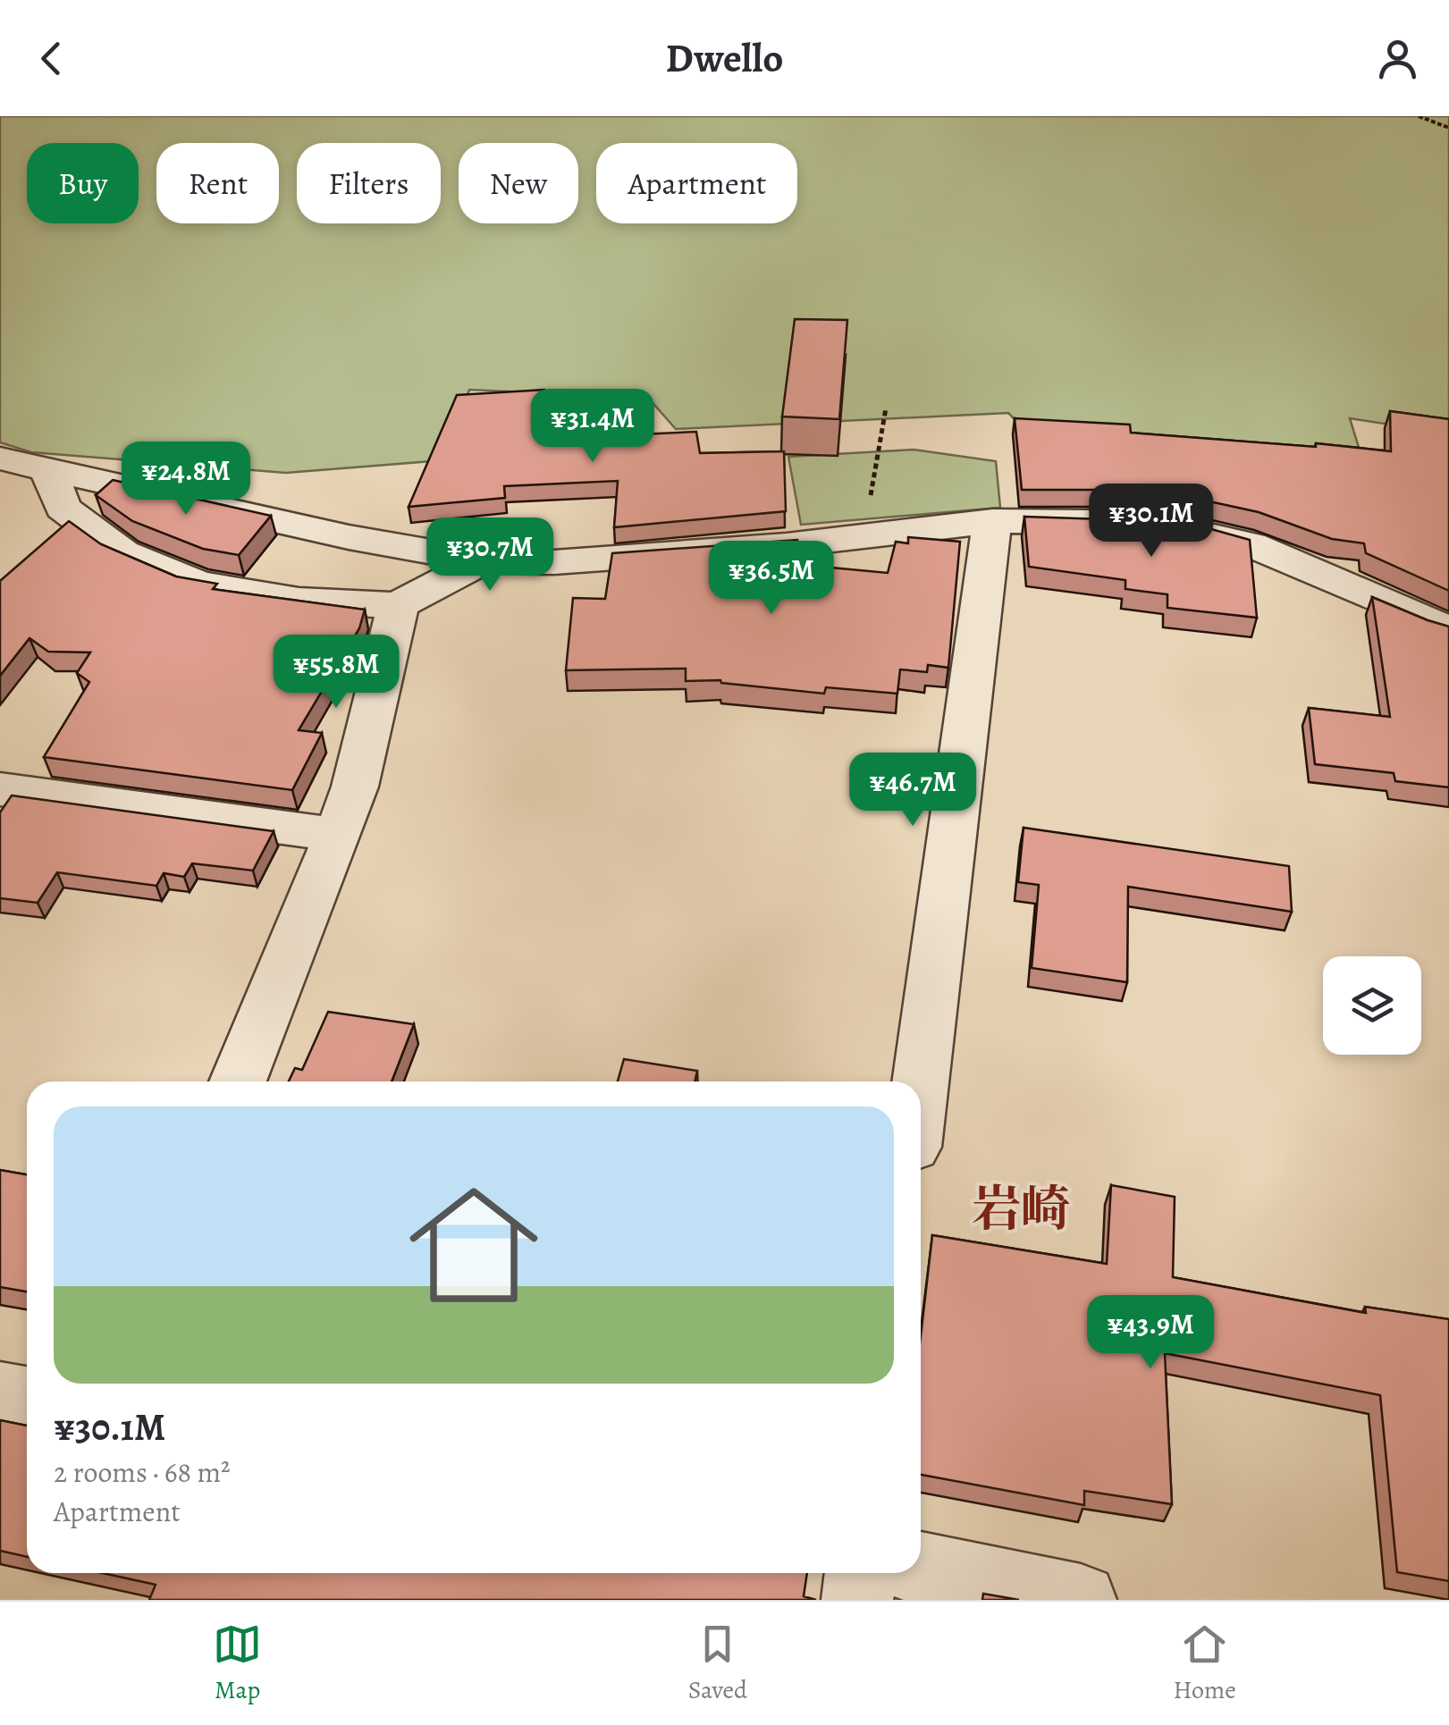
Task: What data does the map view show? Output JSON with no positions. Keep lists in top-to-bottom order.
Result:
{
  "districts": ["岩崎"],
  "page": {
    "header": "Dwello",
    "chip": [
      "Buy",
      "Rent",
      "Filters",
      "New",
      "Apartment"
    ],
    "price": [
      "¥31.4M",
      "¥24.8M",
      "¥30.1M",
      "¥30.7M",
      "¥36.5M",
      "¥55.8M",
      "¥46.7M",
      "¥43.9M"
    ],
    "list": [
      {
        "name": "¥30.1M",
        "note": "2 rooms · 68 m² · Apartment"
      }
    ],
    "tabs": ["Map", "Saved", "Home"]
  }
}
